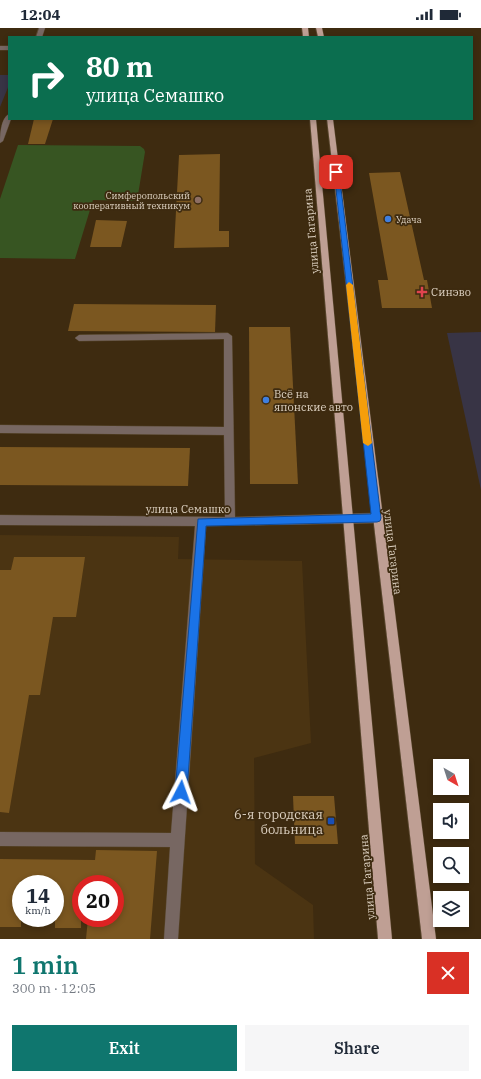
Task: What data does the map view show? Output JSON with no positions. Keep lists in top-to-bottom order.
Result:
{
  "streets": {
    "main road": ["улица Гагарина"],
    "street": ["улица Семашко"]
  },
  "crossings": [
    ["улица Гагарина", "улица Семашко"]
  ],
  "places": {
    "other": ["Симферопольский кооперативный техникум", "Удача", "Всё на японские авто"],
    "health": ["Синэво"],
    "transit": ["6-я городская больница"]
  },
  "north": "bottom right",
  "page": {
    "status": "12:04",
    "turn": ["80 m", "улица Семашко"],
    "speed": "14 km/h",
    "limit": "20",
    "heading": ["1 min", "300 m · 12:05"],
    "buttons": ["Exit", "Share"]
  }
}
